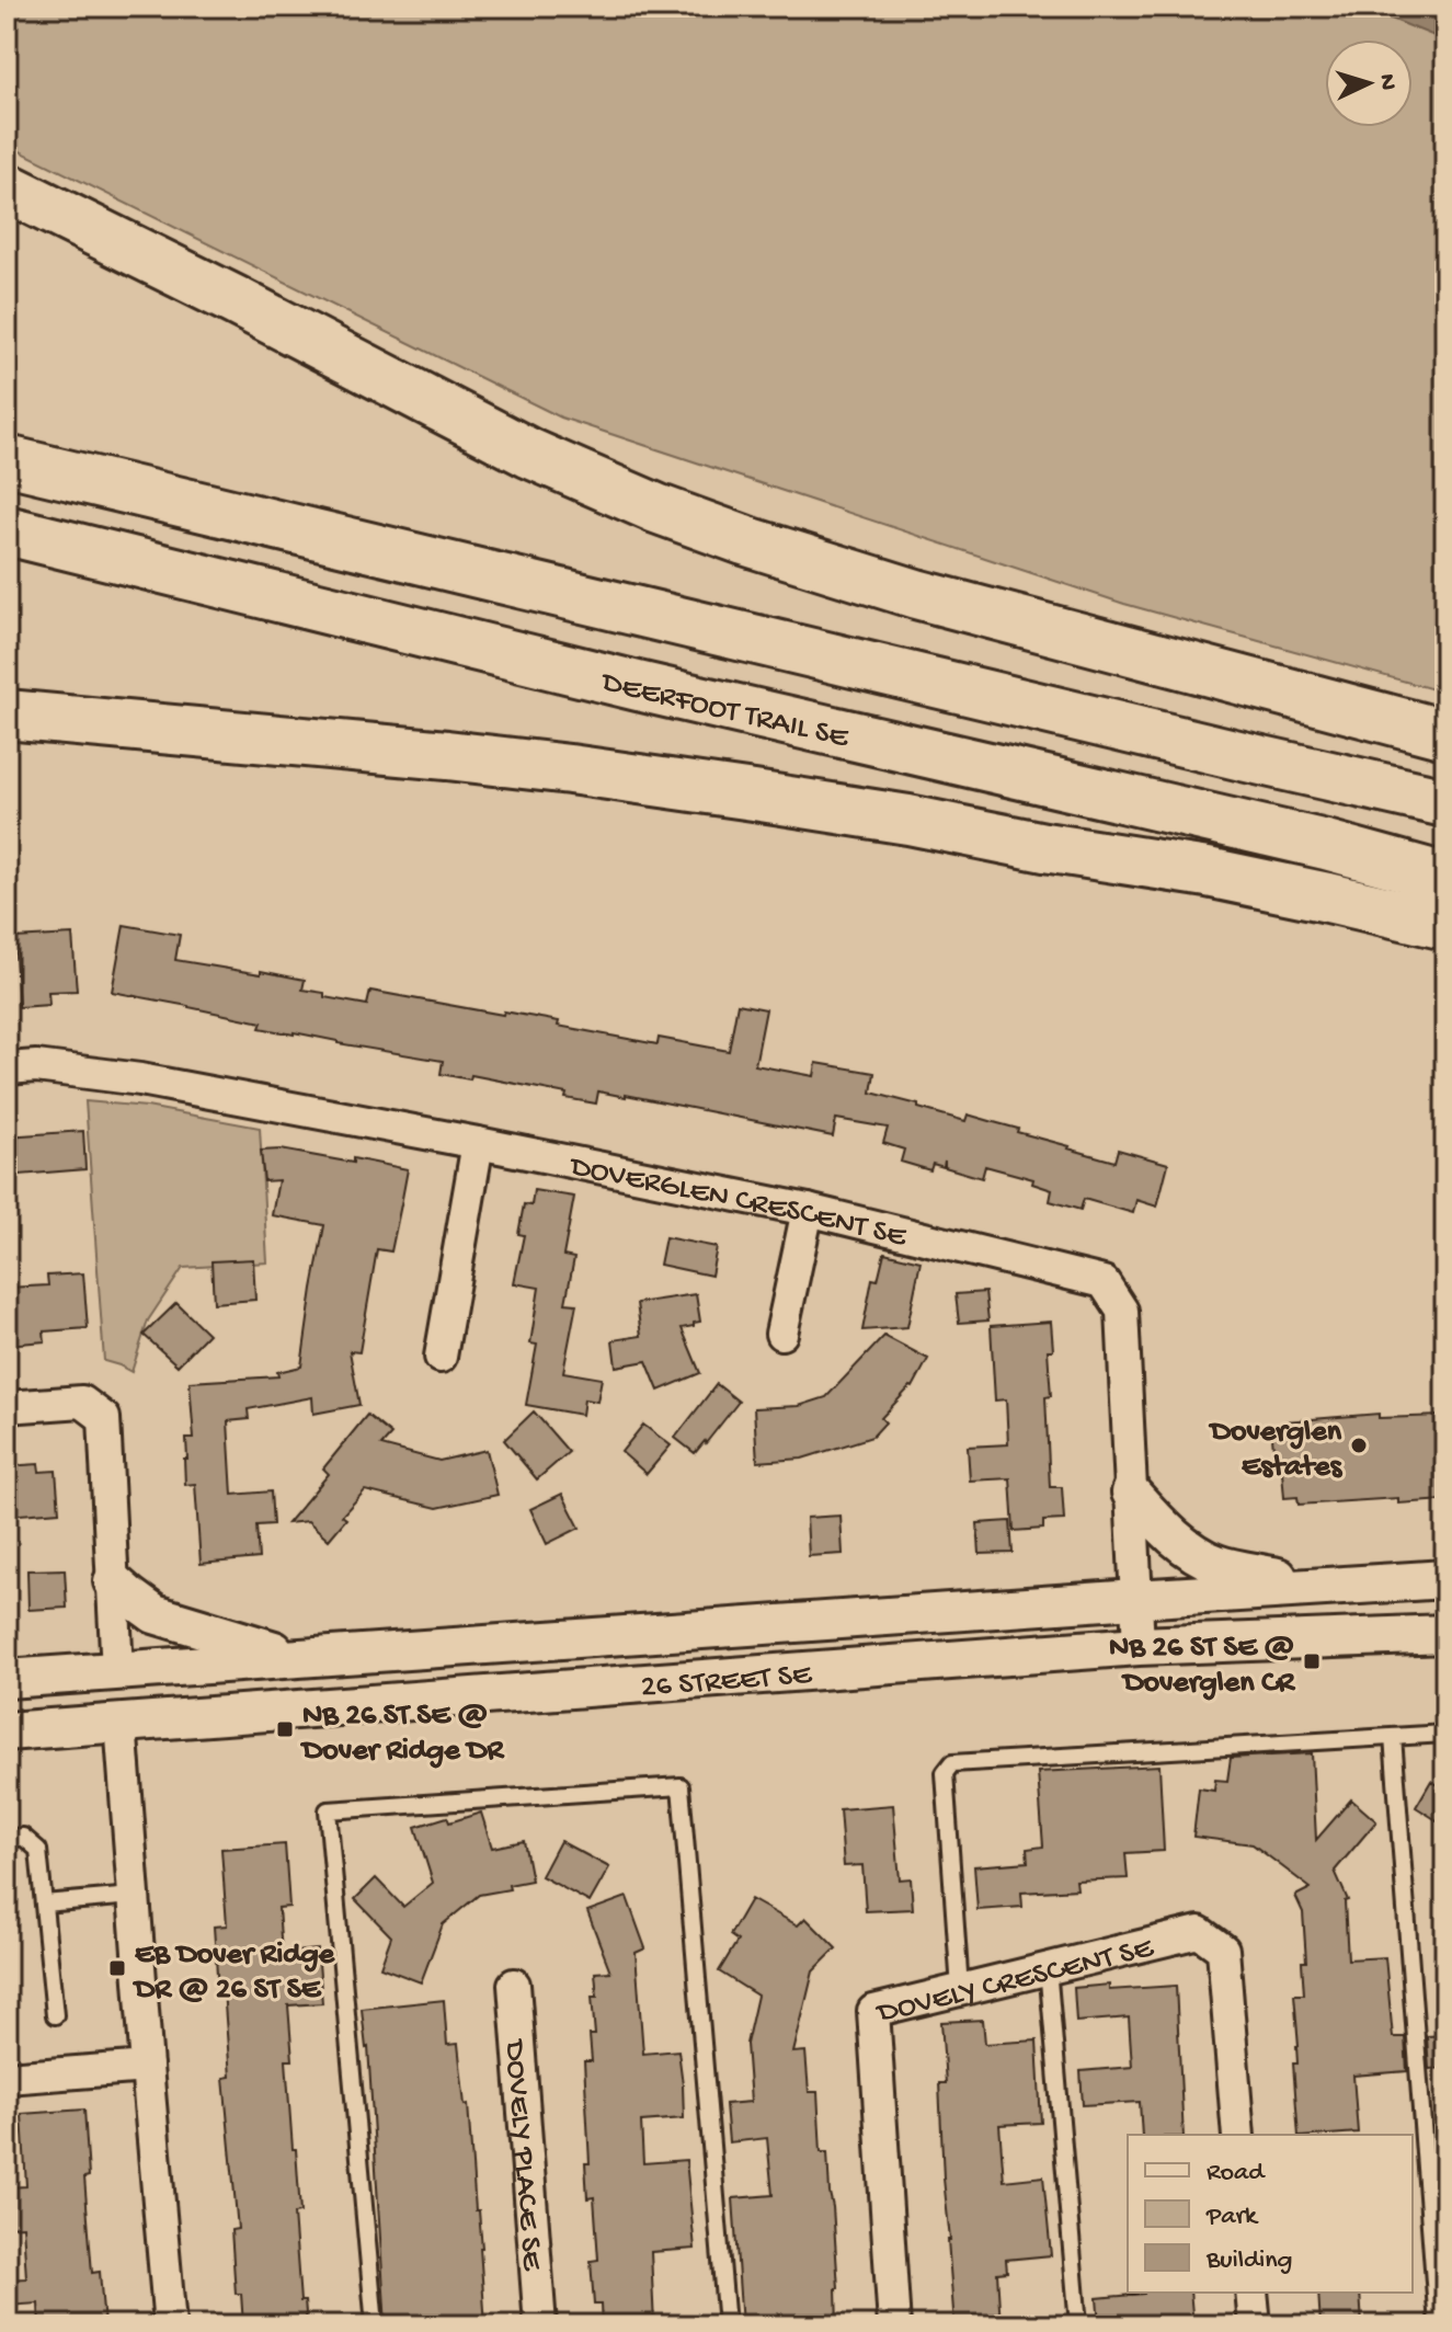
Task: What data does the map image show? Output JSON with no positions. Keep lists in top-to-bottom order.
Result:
{
  "streets": {
    "highway": ["DEERFOOT TRAIL SE"],
    "street": [
      "DOVERGLEN CRESCENT SE",
      "26 STREET SE",
      "DOVELY CRESCENT SE",
      "DOVELY PLACE SE"
    ]
  },
  "crossings": [
    ["DOVERGLEN CRESCENT SE", "26 STREET SE"]
  ],
  "places": {
    "other": ["Doverglen Estates"],
    "transit": ["NB 26 ST SE @ Doverglen CR", "NB 26 ST SE @ Dover Ridge DR", "EB Dover Ridge DR @ 26 ST SE"]
  },
  "legend": ["Road", "Park", "Building"],
  "north": "right"
}
